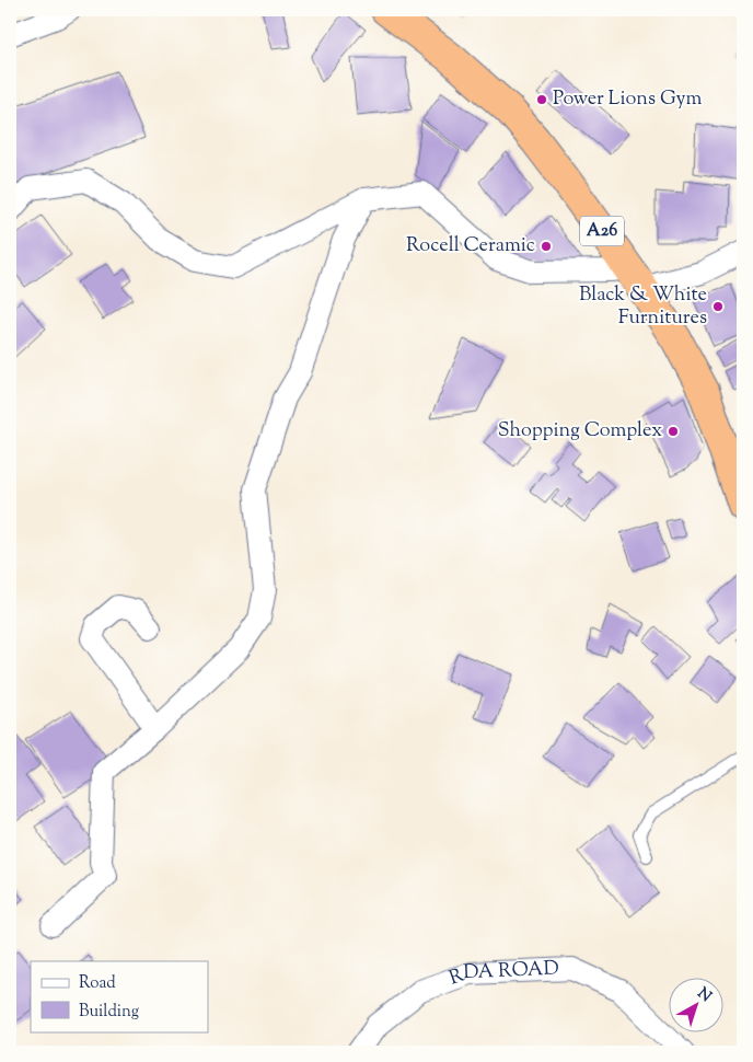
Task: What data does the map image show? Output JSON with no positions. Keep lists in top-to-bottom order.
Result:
{
  "streets": {
    "highway": ["A26"],
    "street": ["RDA ROAD"]
  },
  "places": [
    "Power Lions Gym",
    "Rocell Ceramic",
    "Black & White Furnitures",
    "Shopping Complex"
  ],
  "legend": ["Road", "Building"],
  "north": "top right"
}
